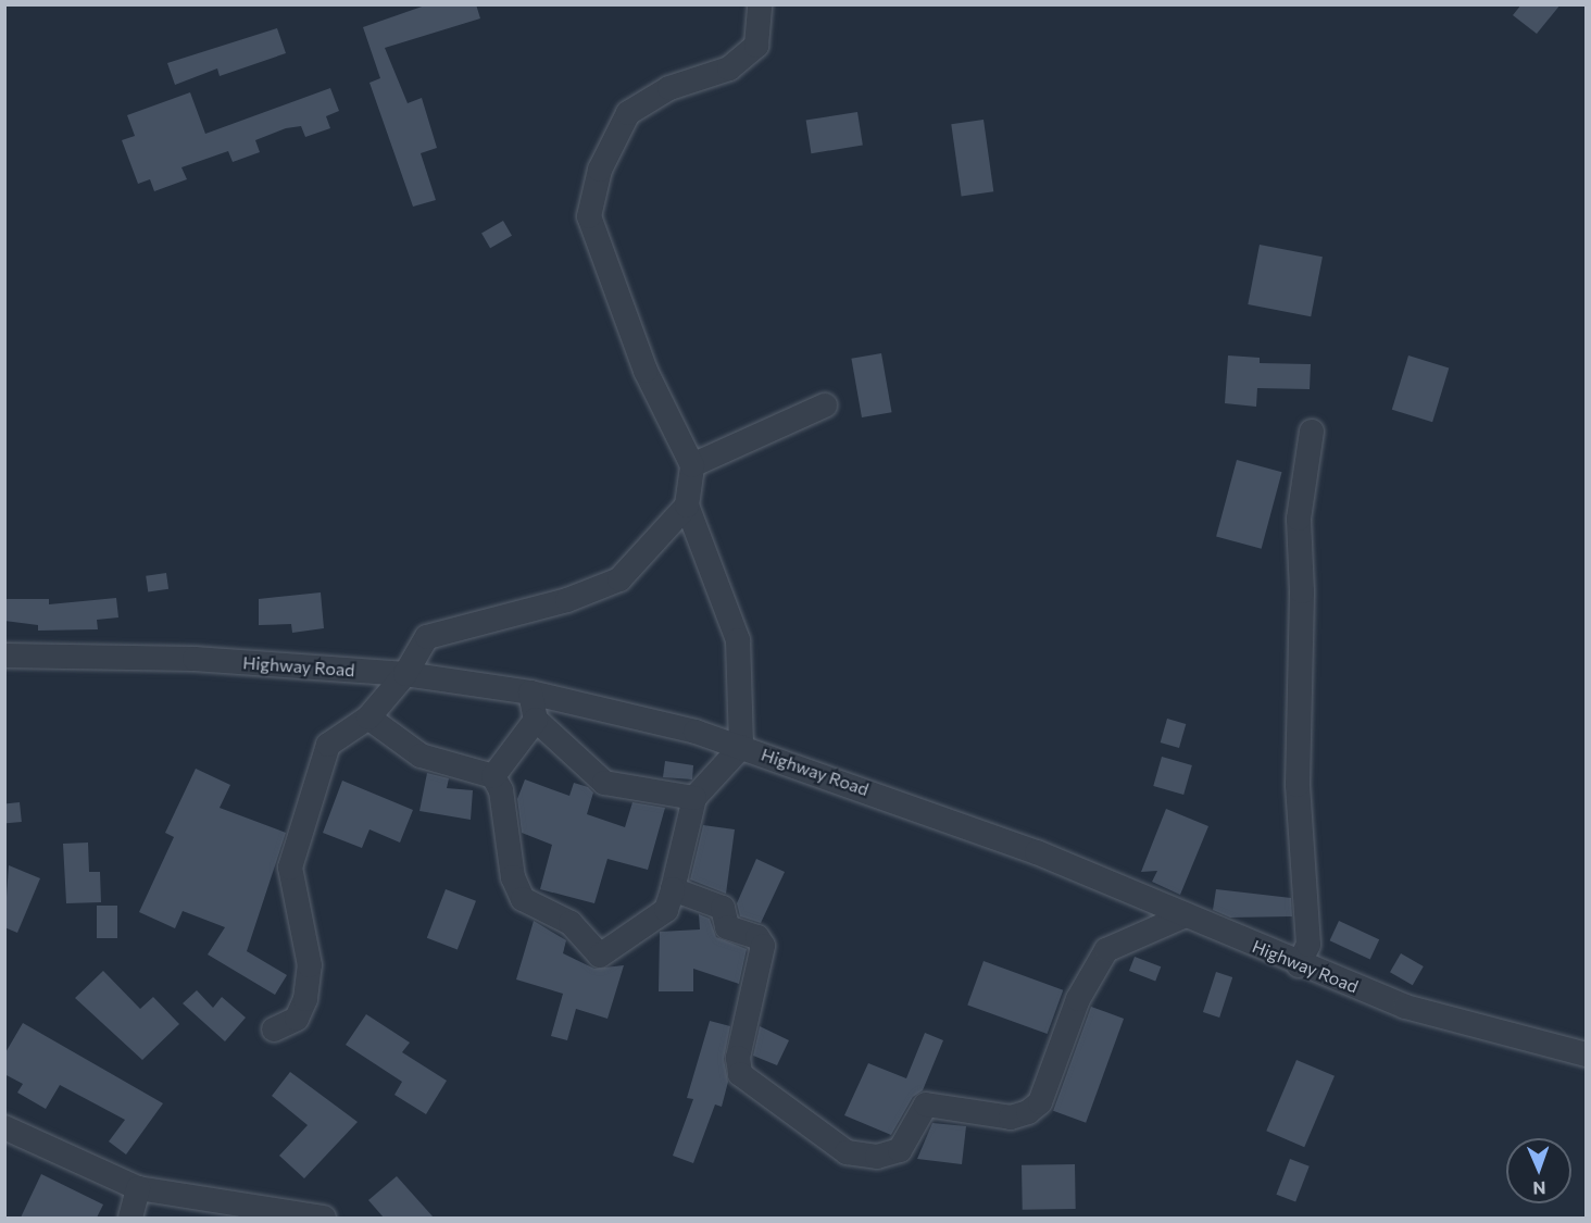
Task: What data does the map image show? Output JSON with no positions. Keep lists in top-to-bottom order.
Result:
{
  "streets": {
    "street": ["Highway Road"]
  },
  "north": "bottom"
}
